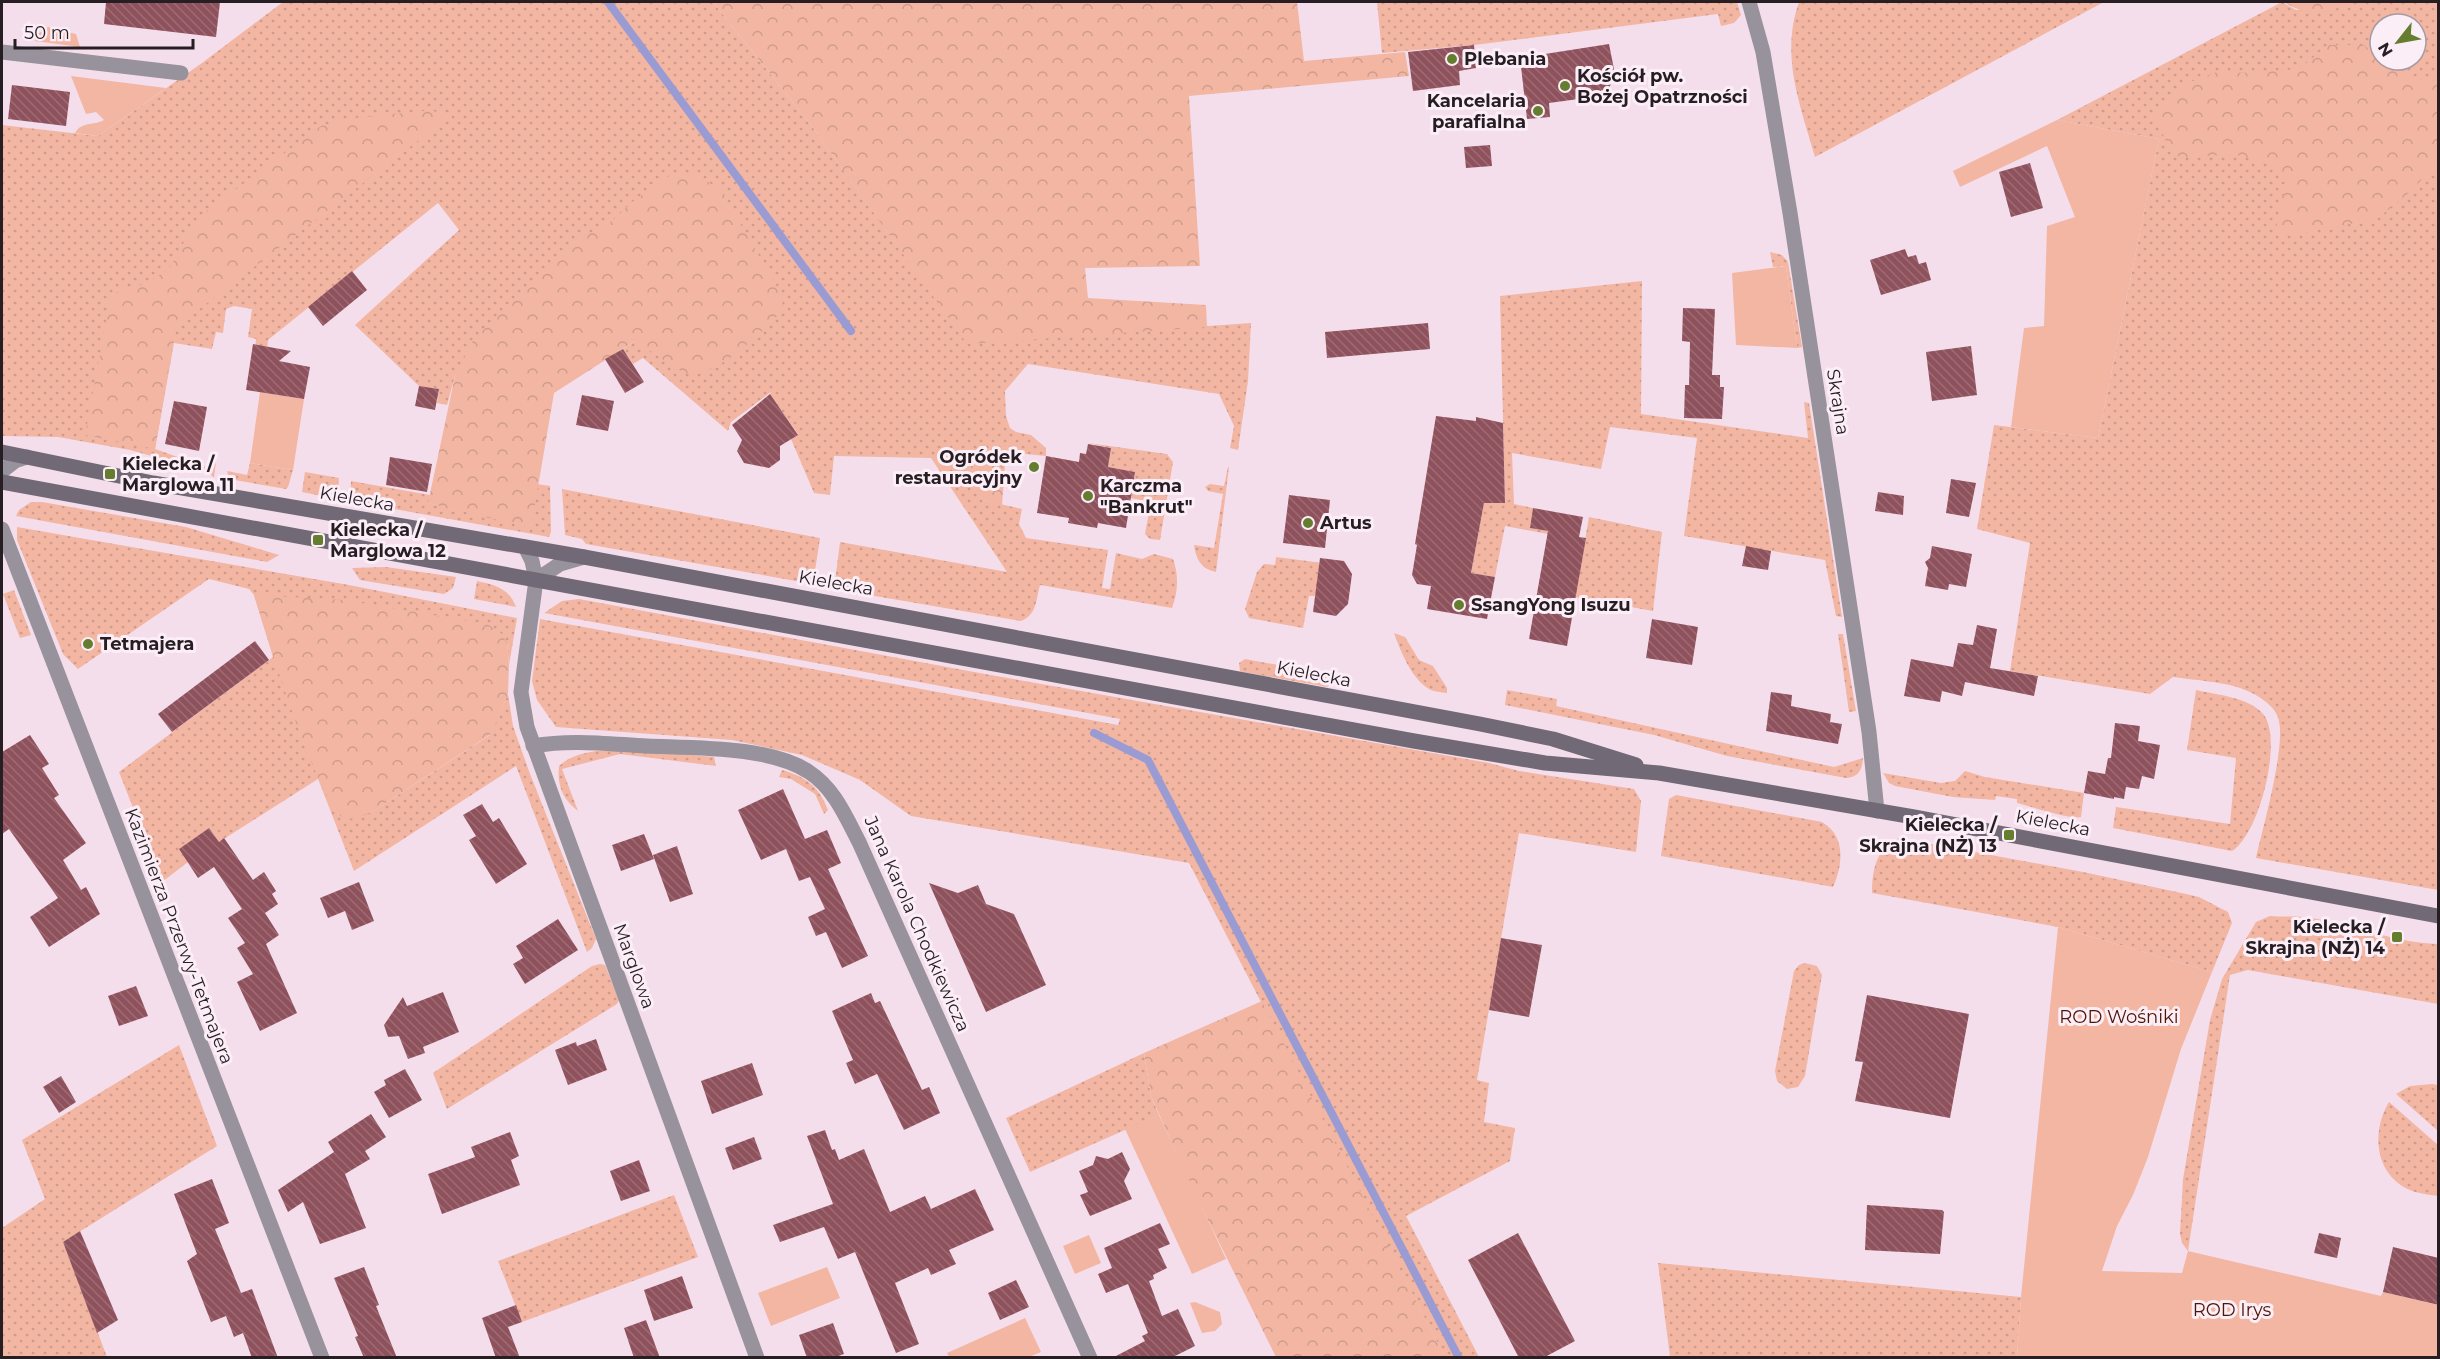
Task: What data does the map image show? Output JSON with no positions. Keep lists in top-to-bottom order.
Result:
{
  "streets": {
    "main road": ["Kielecka"],
    "street": [
      "Skrajna",
      "Jana Karola Chodkiewicza",
      "Kazimierza Przerwy-Tetmajera",
      "Marglowa"
    ]
  },
  "crossings": [
    ["Skrajna", "Kielecka"],
    ["Kielecka", "Marglowa"],
    ["Jana Karola Chodkiewicza", "Marglowa"]
  ],
  "parks": ["ROD Wośniki", "ROD Irys"],
  "places": {
    "other": [
      "Plebania",
      "Kościół pw. Bożej Opatrzności",
      "Kancelaria parafialna",
      "Ogródek restauracyjny",
      "Karczma \"Bankrut\"",
      "Artus",
      "SsangYong Isuzu",
      "Tetmajera"
    ],
    "transit": [
      "Kielecka / Marglowa 11",
      "Kielecka / Marglowa 12",
      "Kielecka / Skrajna (NŻ) 13",
      "Kielecka / Skrajna (NŻ) 14"
    ]
  },
  "scale_bar": "50 m",
  "north": "bottom left"
}
